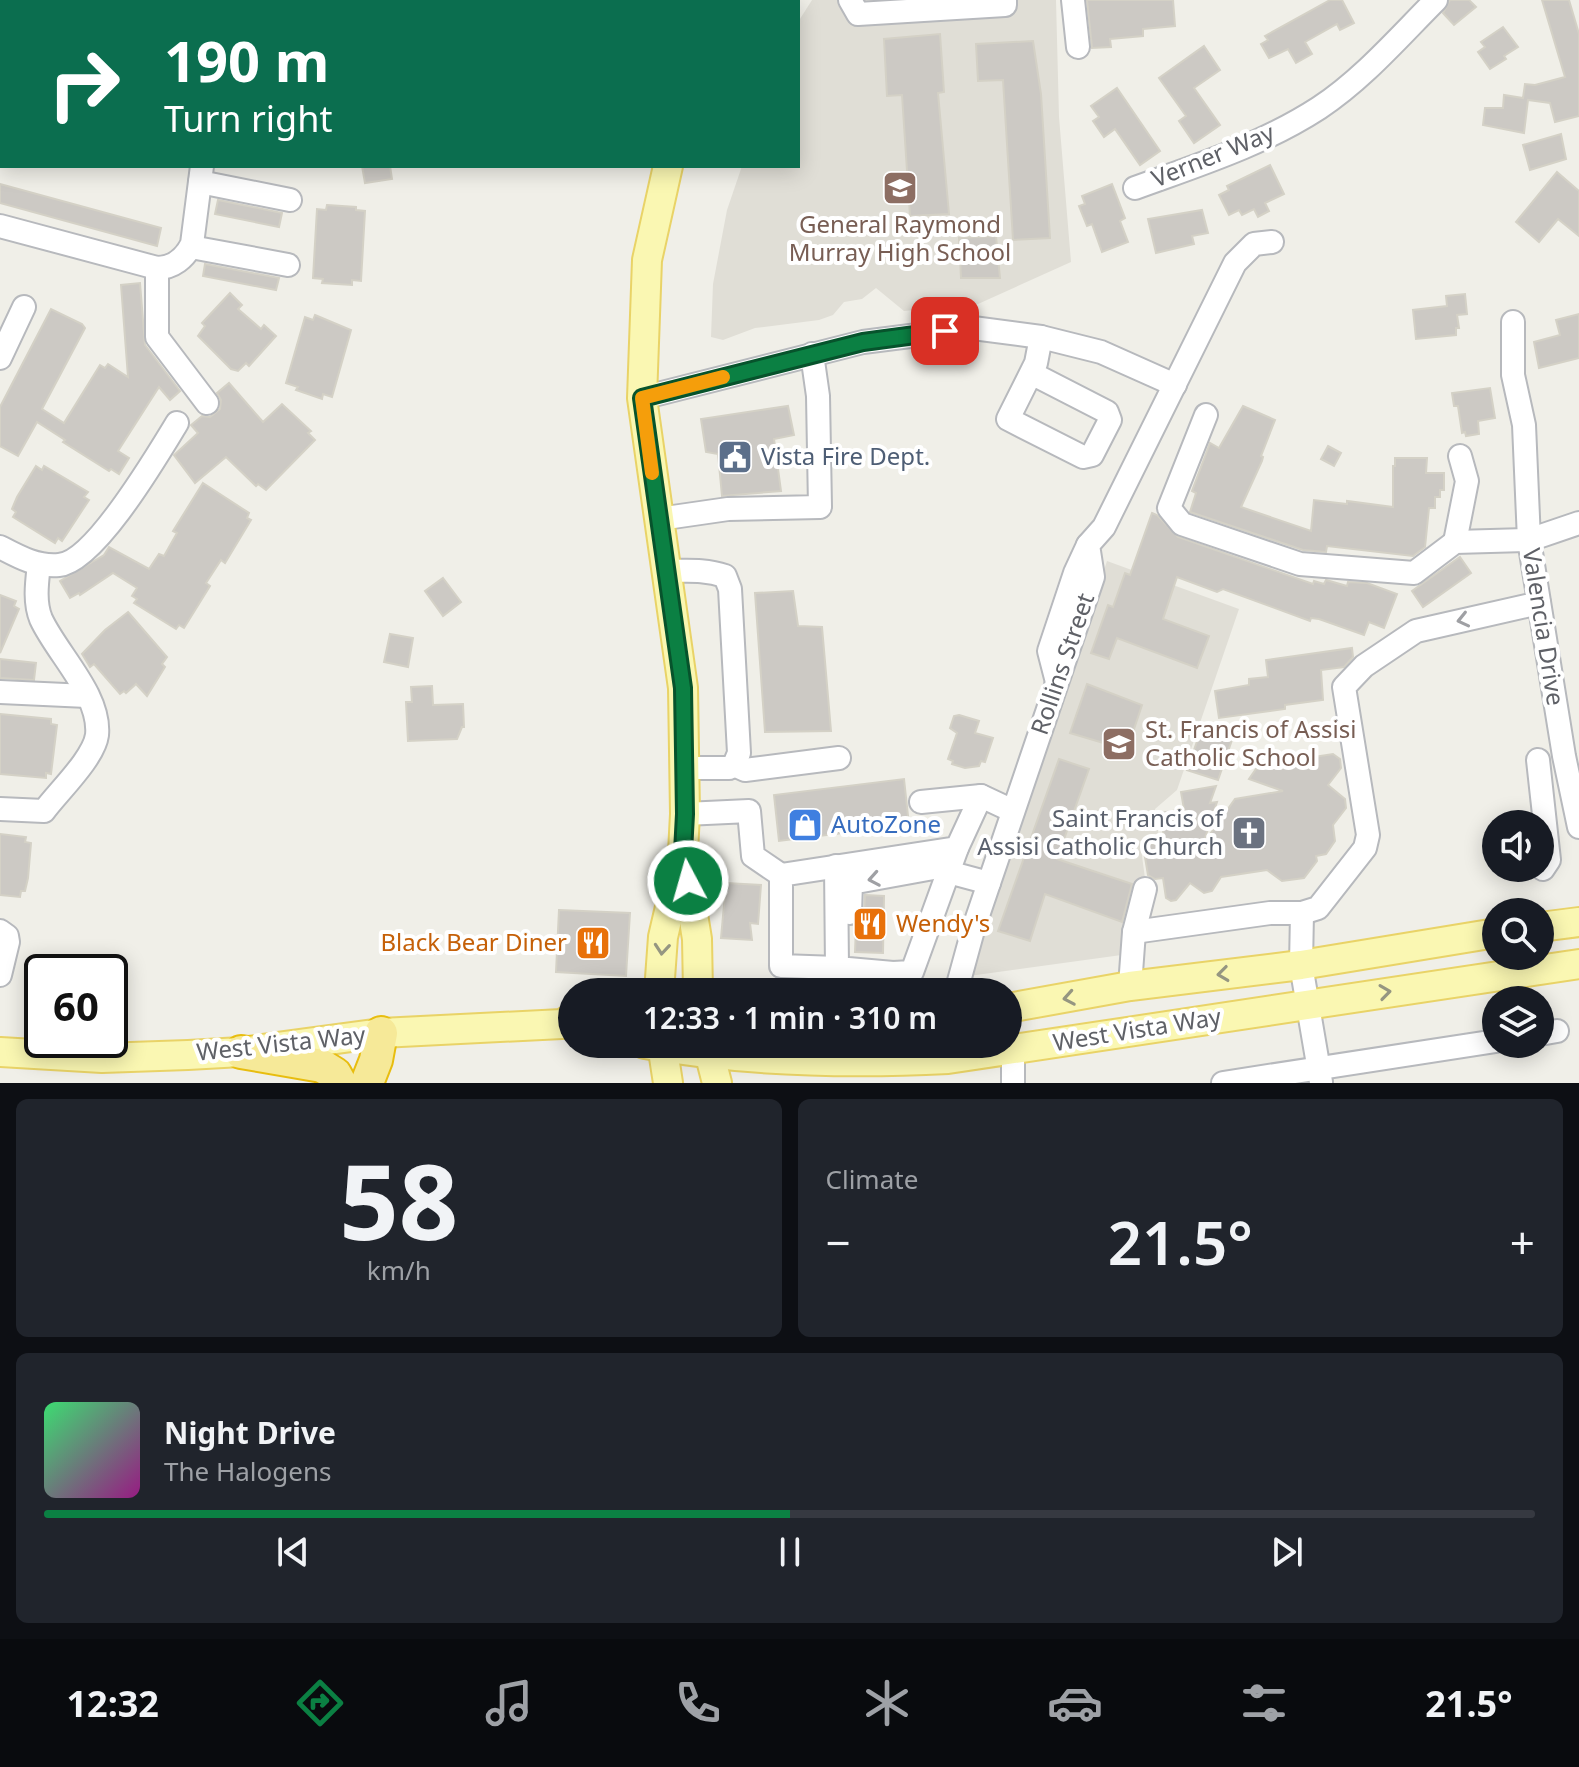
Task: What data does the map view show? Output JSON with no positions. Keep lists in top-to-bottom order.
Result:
{
  "streets": {
    "main road": ["West Vista Way"],
    "street": ["Verner Way", "Valencia Drive", "Rollins Street"]
  },
  "places": {
    "school or university": ["General Raymond Murray High School", "St. Francis of Assisi Catholic School"],
    "public building": ["Vista Fire Dept."],
    "shop": ["AutoZone"],
    "church": ["Saint Francis of Assisi Catholic Church"],
    "restaurant": ["Wendy's", "Black Bear Diner"]
  },
  "page": {
    "turn": ["190 m", "Turn right"],
    "limit": "60",
    "trip": "12:33 · 1 min · 310 m",
    "tile": [
      ["58", "km/h"],
      "Climate"
    ],
    "heat": ["−", "21.5°", "+"],
    "song": ["Night Drive", "The Halogens"],
    "tabs": ["12:32", "21.5°"]
  }
}
